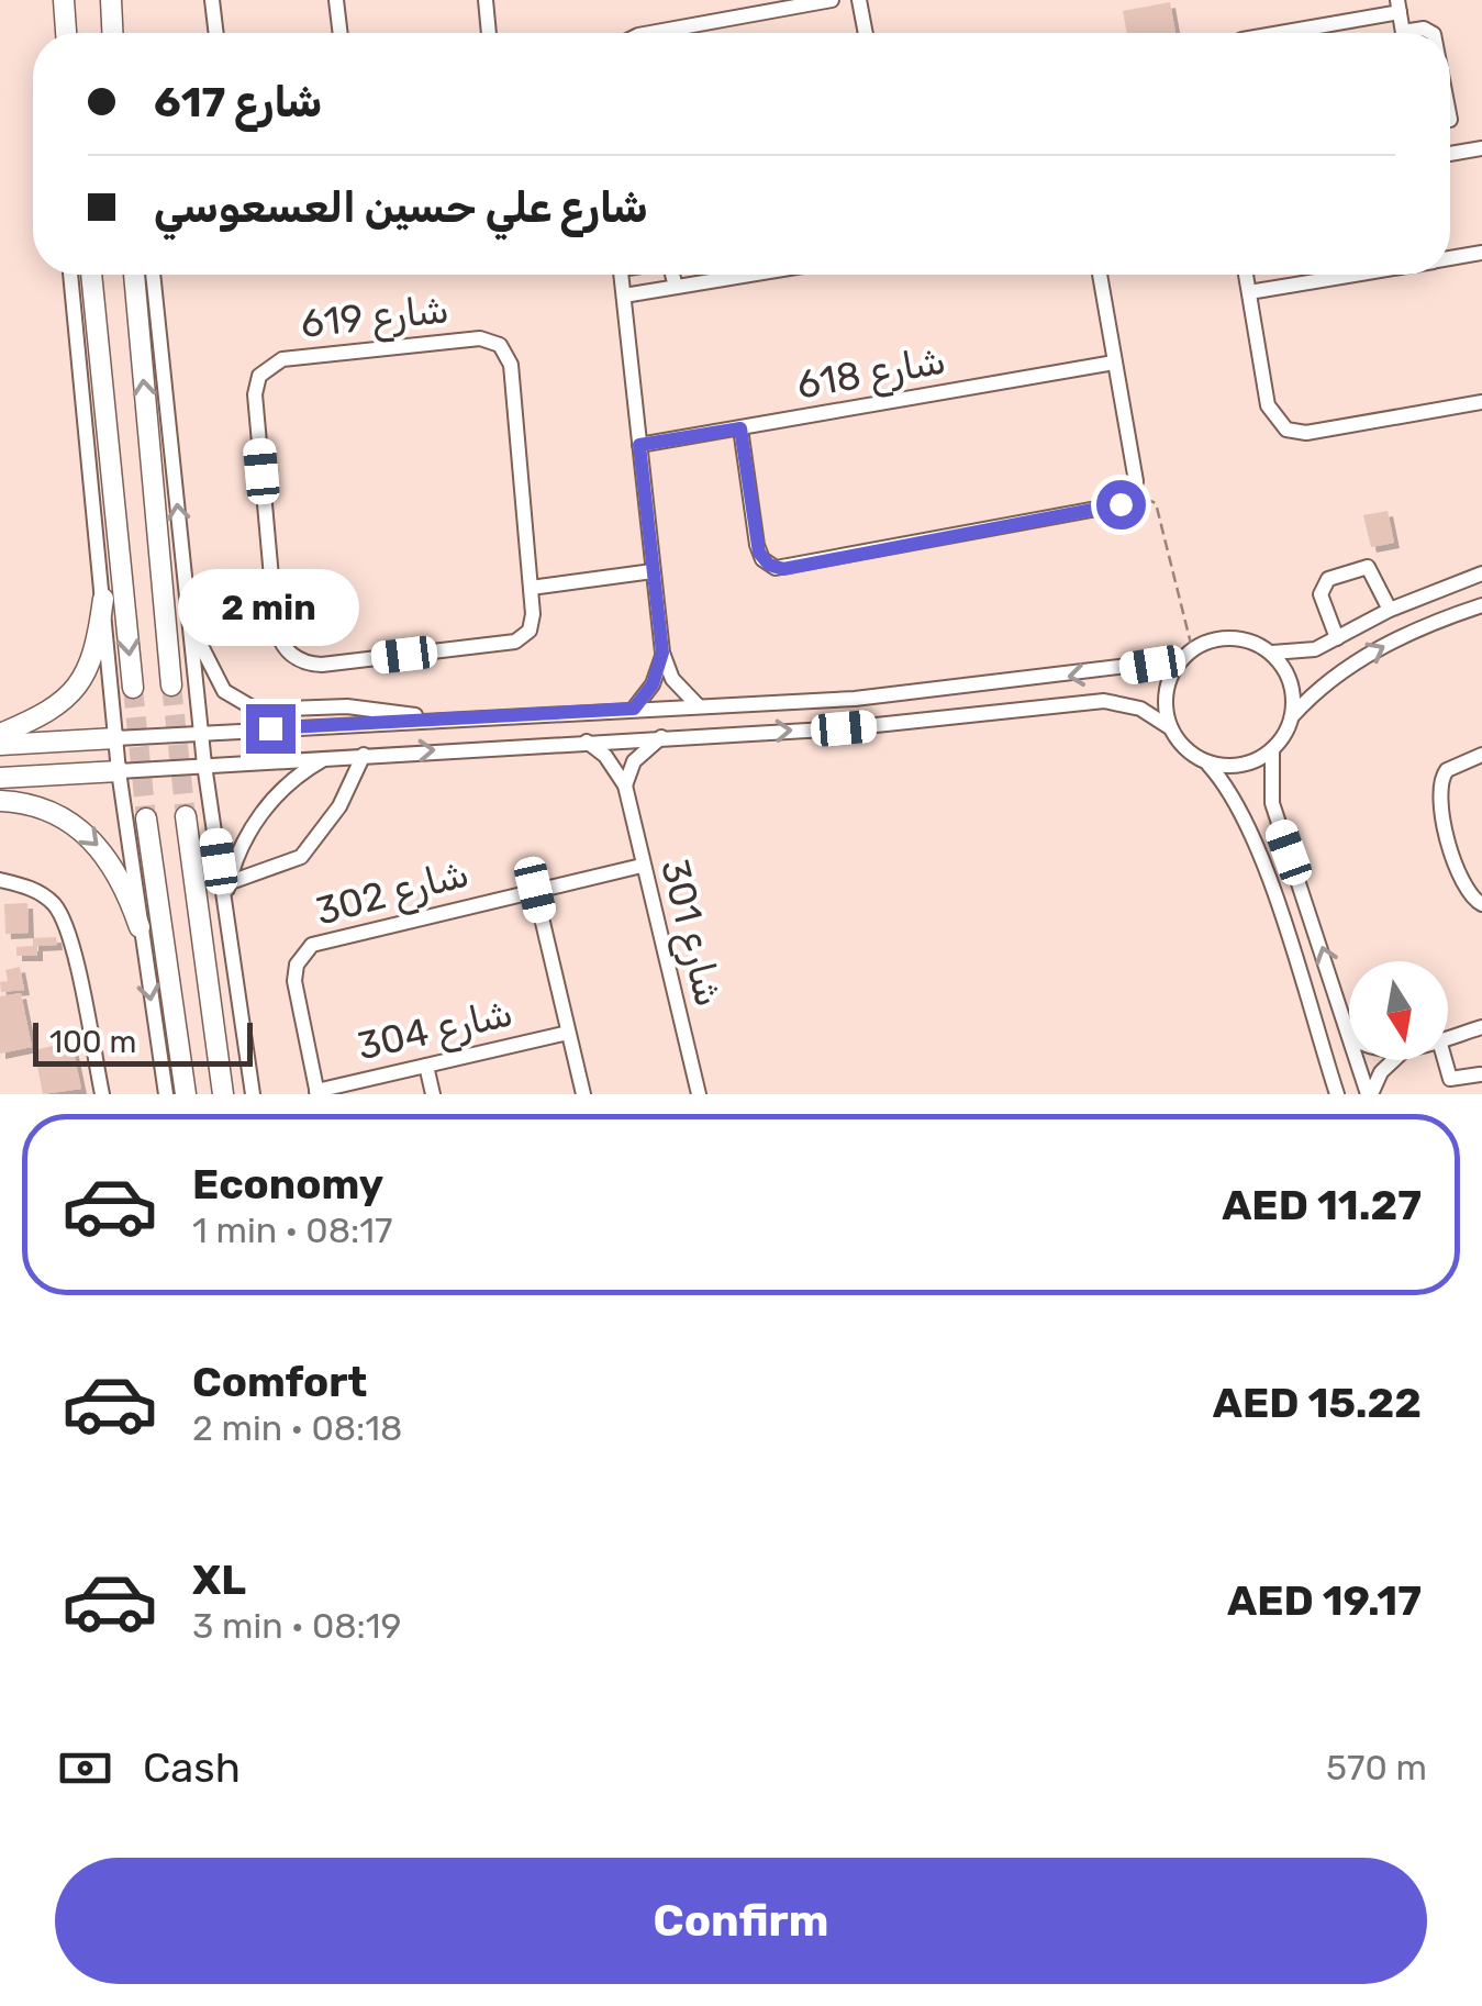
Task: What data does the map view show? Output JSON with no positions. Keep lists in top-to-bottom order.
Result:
{
  "streets": {
    "street": [
      "شارع 619",
      "شارع 618",
      "شارع 302",
      "شارع 301",
      "شارع 304"
    ]
  },
  "crossings": [
    ["شارع 302", "شارع 301"],
    ["شارع 302", "شارع 304"]
  ],
  "scale_bar": "100 m",
  "north": "bottom",
  "page": {
    "banner": ["شارع 617", "شارع علي حسين العسعوسي"],
    "bubble": "2 min",
    "scale": "100 m",
    "list": [
      {
        "name": "Economy",
        "note": "1 min · 08:17",
        "value": "AED 11.27"
      },
      {
        "name": "Comfort",
        "note": "2 min · 08:18",
        "value": "AED 15.22"
      },
      {
        "name": "XL",
        "note": "3 min · 08:19",
        "value": "AED 19.17"
      }
    ],
    "pay": ["Cash", "570 m"],
    "buttons": "Confirm"
  }
}
